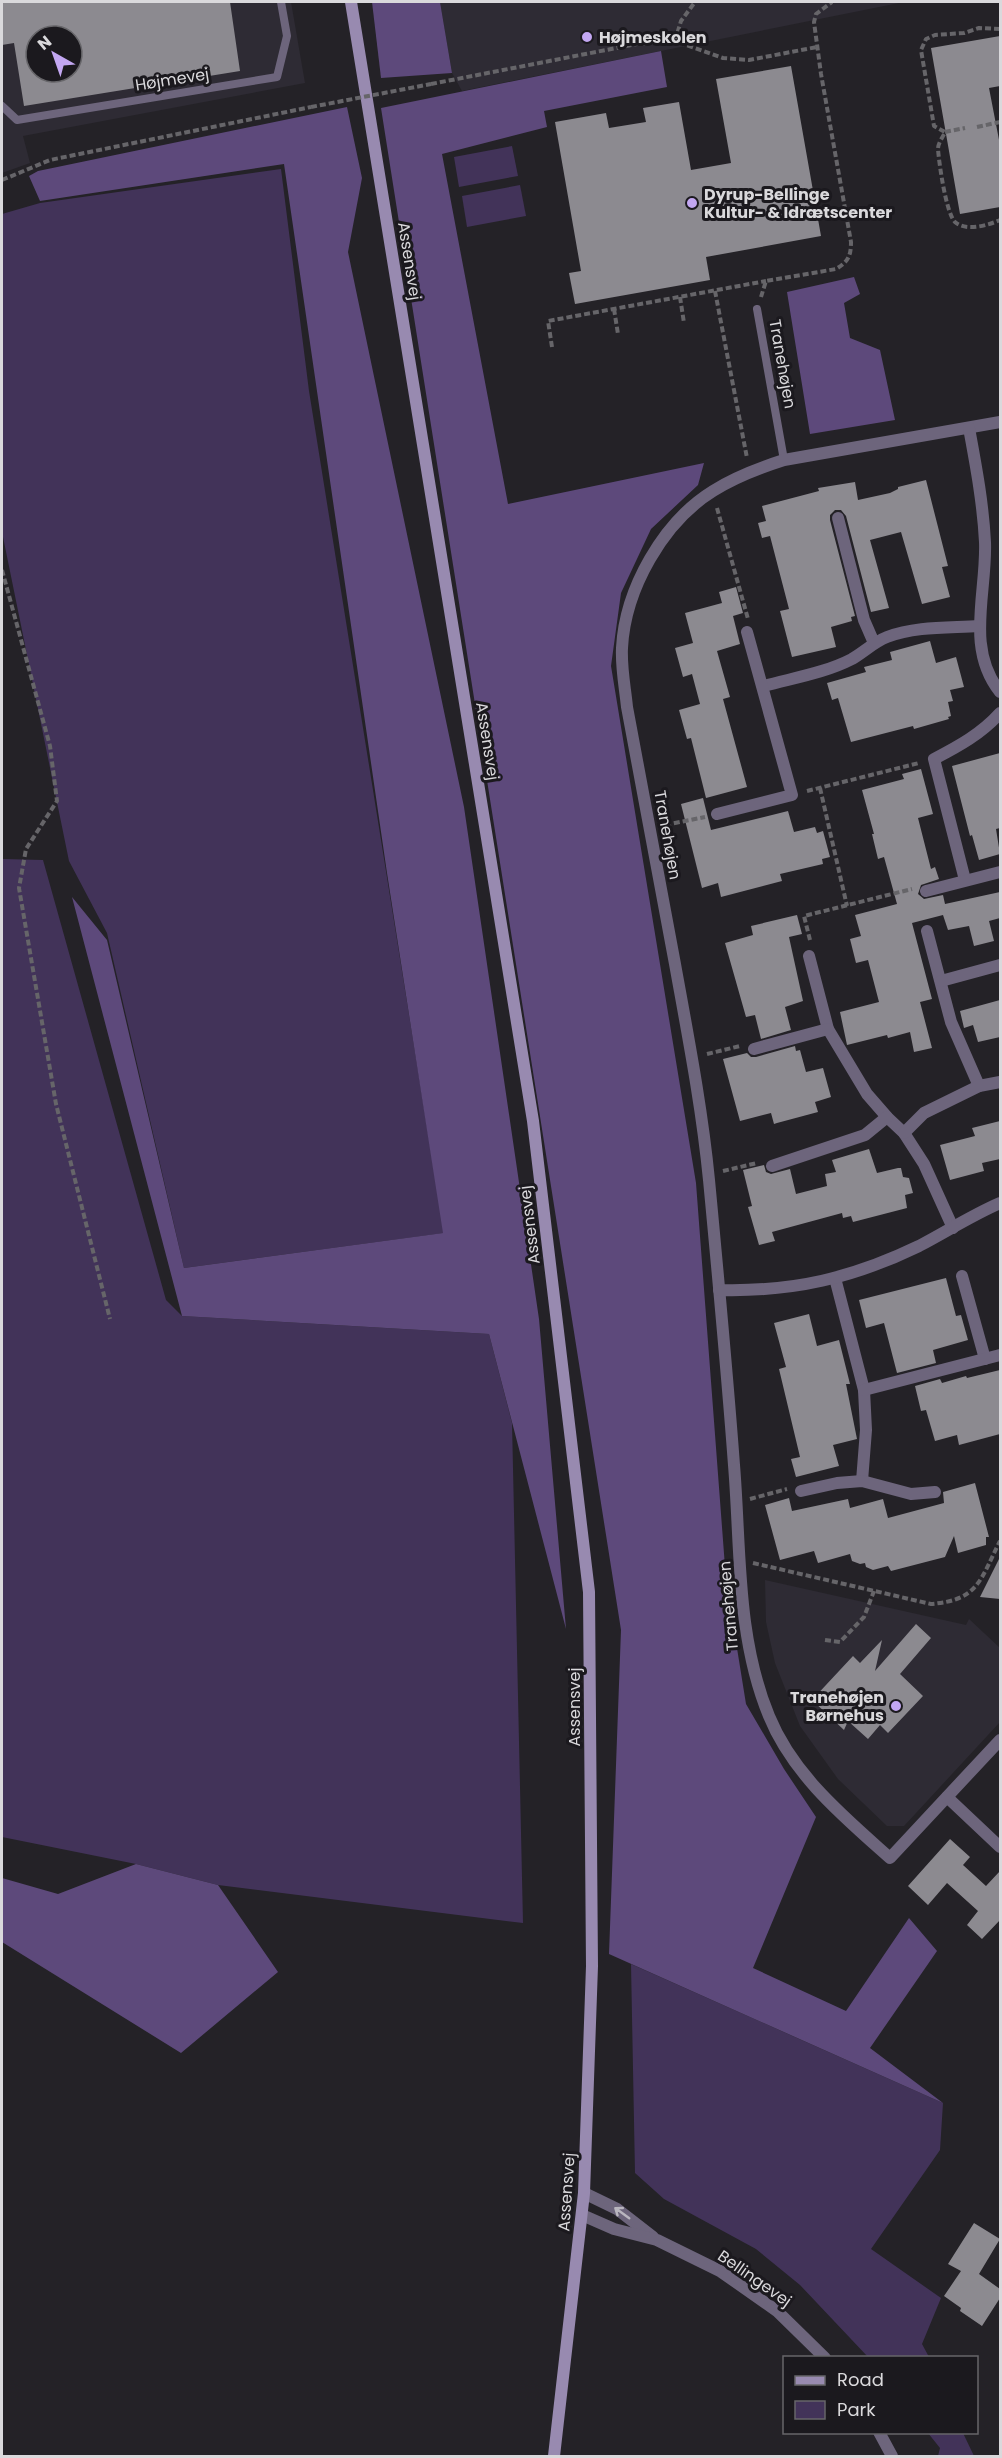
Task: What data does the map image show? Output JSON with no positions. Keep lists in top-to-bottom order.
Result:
{
  "streets": {
    "main road": ["Assensvej"],
    "street": ["Tranehøjen", "Bellingevej"],
    "lane": ["Højmevej"]
  },
  "crossings": [
    ["Assensvej", "Bellingevej"]
  ],
  "places": ["Højmeskolen", "Dyrup-Bellinge Kultur- & Idrætscenter", "Tranehøjen Børnehus"],
  "legend": ["Road", "Park"],
  "north": "top left"
}
